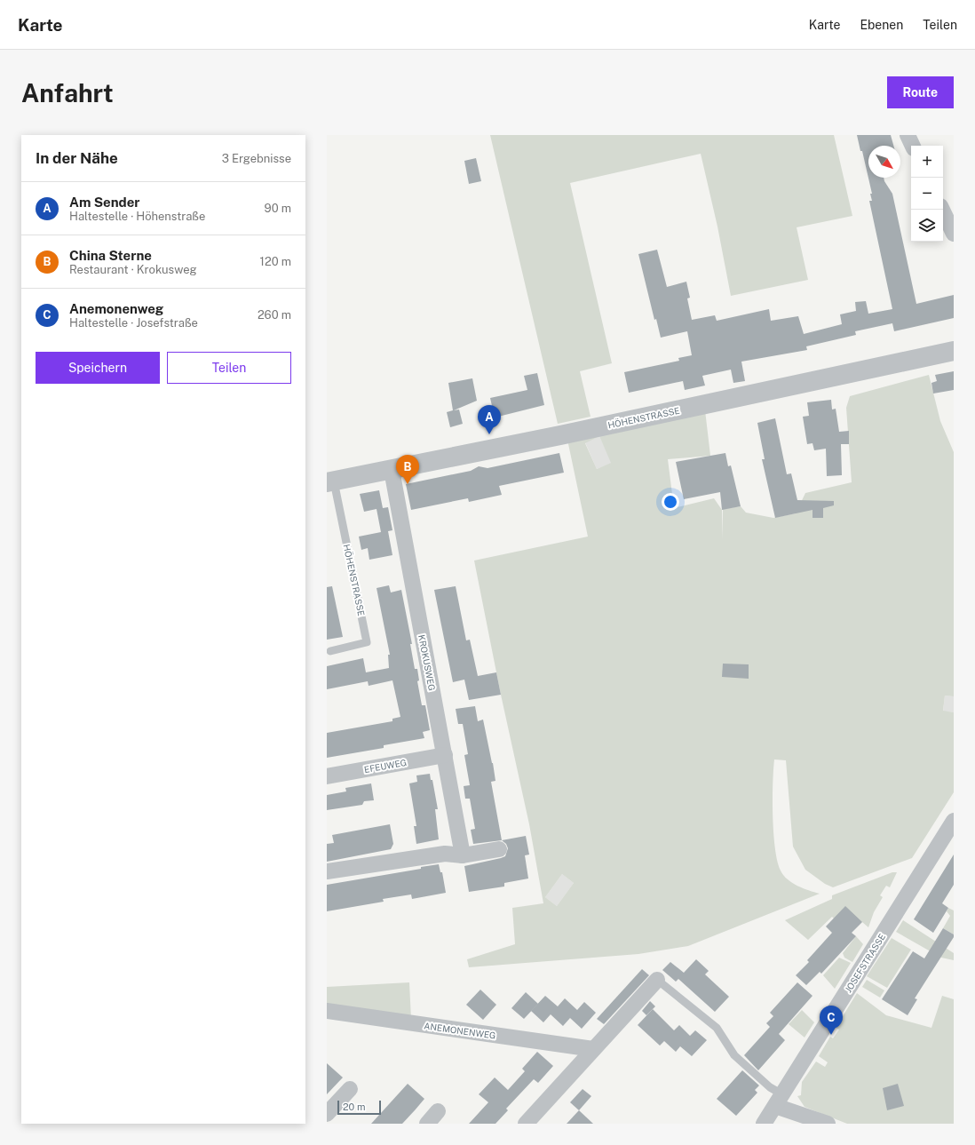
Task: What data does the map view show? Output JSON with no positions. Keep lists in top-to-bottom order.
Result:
{
  "streets": {
    "street": [
      "HÖHENSTRASSE",
      "KROKUSWEG",
      "EFEUWEG",
      "JOSEFSTRASSE",
      "ANEMONENWEG"
    ]
  },
  "crossings": [
    ["HÖHENSTRASSE", "KROKUSWEG"],
    ["KROKUSWEG", "EFEUWEG"]
  ],
  "scale_bar": "20 m",
  "north": "bottom right",
  "page": {
    "header": "Karte",
    "nav": ["Karte", "Ebenen", "Teilen"],
    "buttons": [
      "Route",
      ["Speichern", "Teilen"]
    ],
    "title": "Anfahrt",
    "heading": ["In der Nähe", "3 Ergebnisse"],
    "map_buttons": ["+", "−"],
    "list": [
      {
        "mark": "A",
        "name": "Am Sender",
        "note": "Haltestelle · Höhenstraße",
        "value": "90 m"
      },
      {
        "mark": "B",
        "name": "China Sterne",
        "note": "Restaurant · Krokusweg",
        "value": "120 m"
      },
      {
        "mark": "C",
        "name": "Anemonenweg",
        "note": "Haltestelle · Josefstraße",
        "value": "260 m"
      }
    ],
    "pins": ["A", "B", "C"],
    "scale": "20 m"
  }
}
